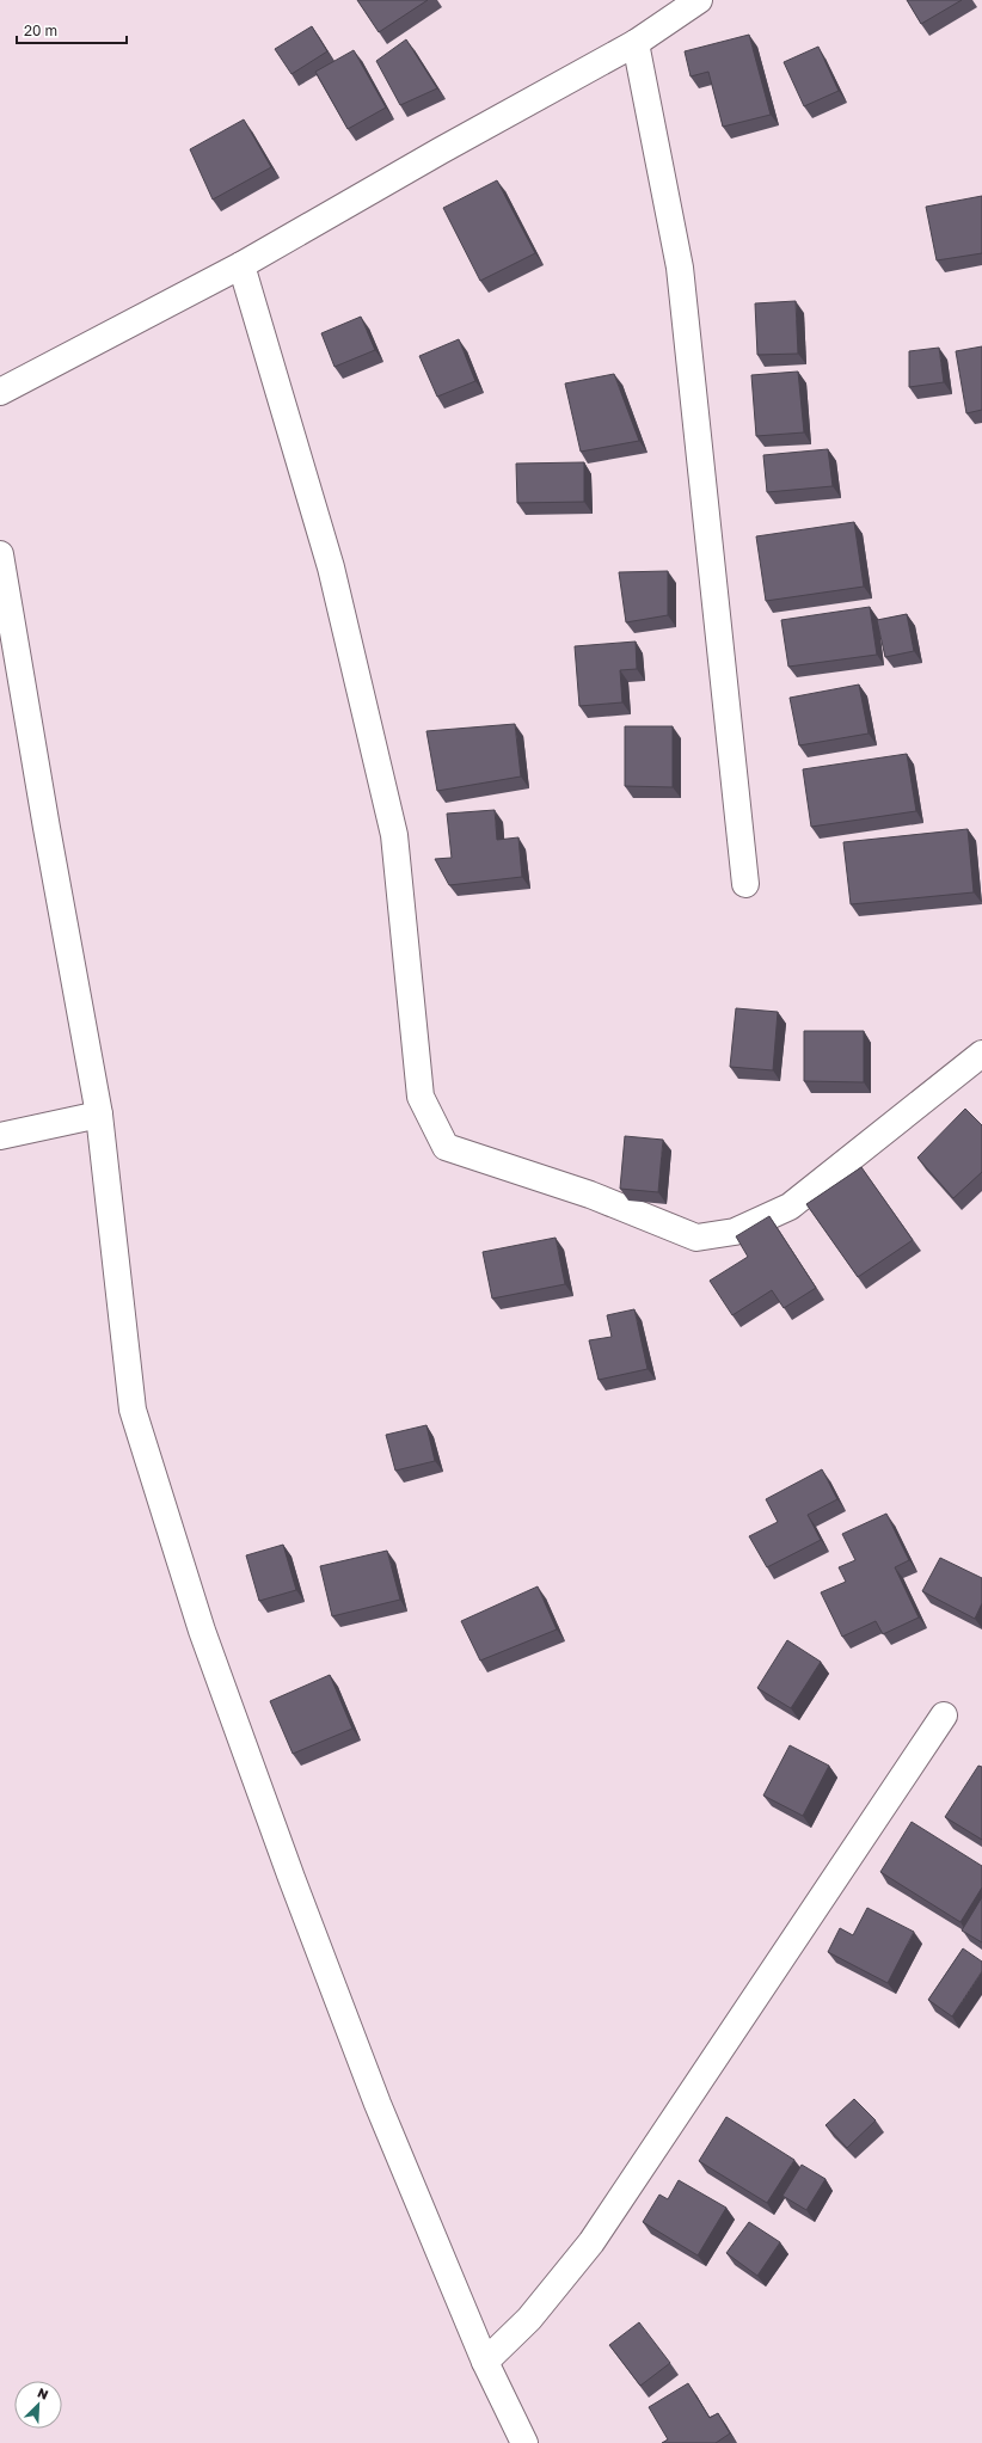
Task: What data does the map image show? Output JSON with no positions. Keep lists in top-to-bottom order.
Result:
{
  "scale_bar": "20 m",
  "north": "top right"
}
